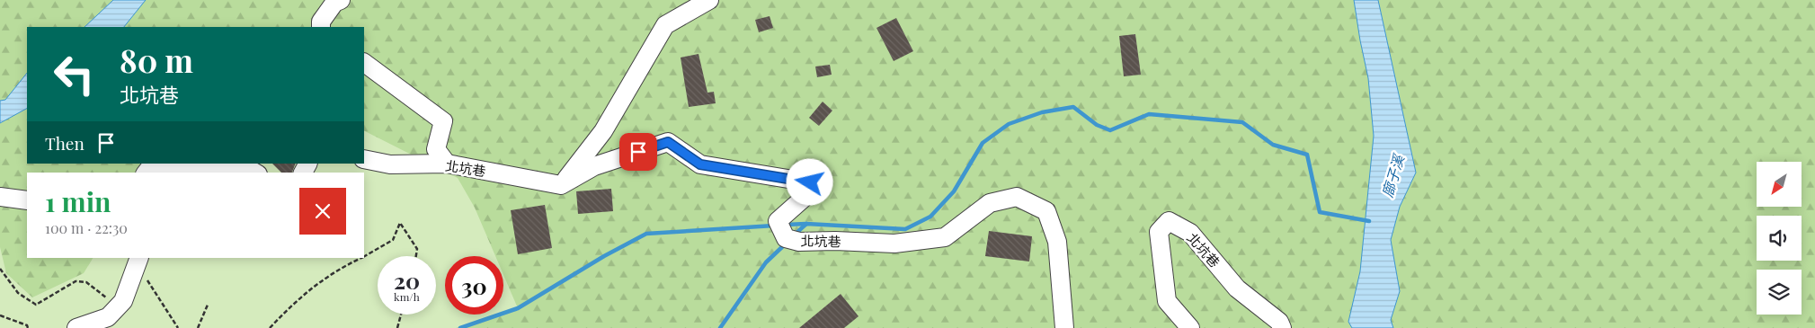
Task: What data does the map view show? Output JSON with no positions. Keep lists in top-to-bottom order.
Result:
{
  "streets": {
    "street": ["北坑巷"]
  },
  "water": ["廍子溪"],
  "north": "bottom left",
  "page": {
    "turn": ["80 m", "北坑巷"],
    "then": "Then",
    "heading": ["1 min", "100 m · 22:30"],
    "speed": "20 km/h",
    "limit": "30"
  }
}
